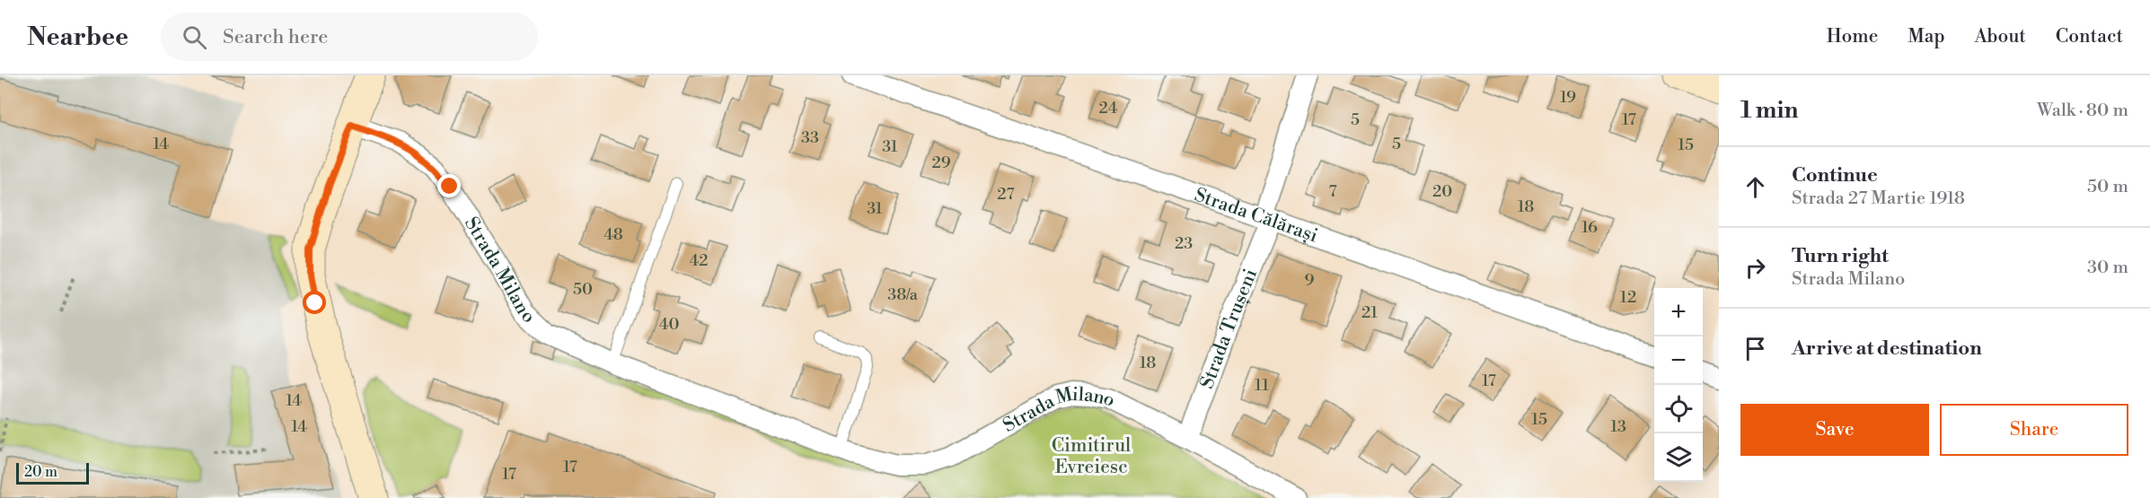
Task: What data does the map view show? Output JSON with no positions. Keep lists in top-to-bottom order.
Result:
{
  "streets": {
    "street": ["Strada Călărași", "Strada Milano", "Strada Trușeni"]
  },
  "crossings": [
    ["Strada Călărași", "Strada Trușeni"],
    ["Strada Milano", "Strada Trușeni"]
  ],
  "parks": ["Cimitirul Evreiesc"],
  "house_numbers": [
    "19",
    "24",
    "5",
    "17",
    "33",
    "14",
    "5",
    "15",
    "31",
    "29",
    "7",
    "20",
    "27",
    "18",
    "31",
    "16",
    "48",
    "23",
    "42",
    "9",
    "50",
    "38/a",
    "12",
    "21",
    "40",
    "18",
    "17",
    "11",
    "14",
    "15",
    "14",
    "13",
    "17",
    "17"
  ],
  "scale_bar": "20 m",
  "page": {
    "header": "Nearbee",
    "search": "Search here",
    "nav": [
      "Home",
      "Map",
      "About",
      "Contact"
    ],
    "heading": ["1 min", "Walk · 80 m"],
    "list": [
      ["Continue", "Strada 27 Martie 1918", "50 m"],
      ["Turn right", "Strada Milano", "30 m"],
      "Arrive at destination"
    ],
    "map_buttons": ["+", "−"],
    "buttons": ["Save", "Share"],
    "scale": "20 m"
  }
}
